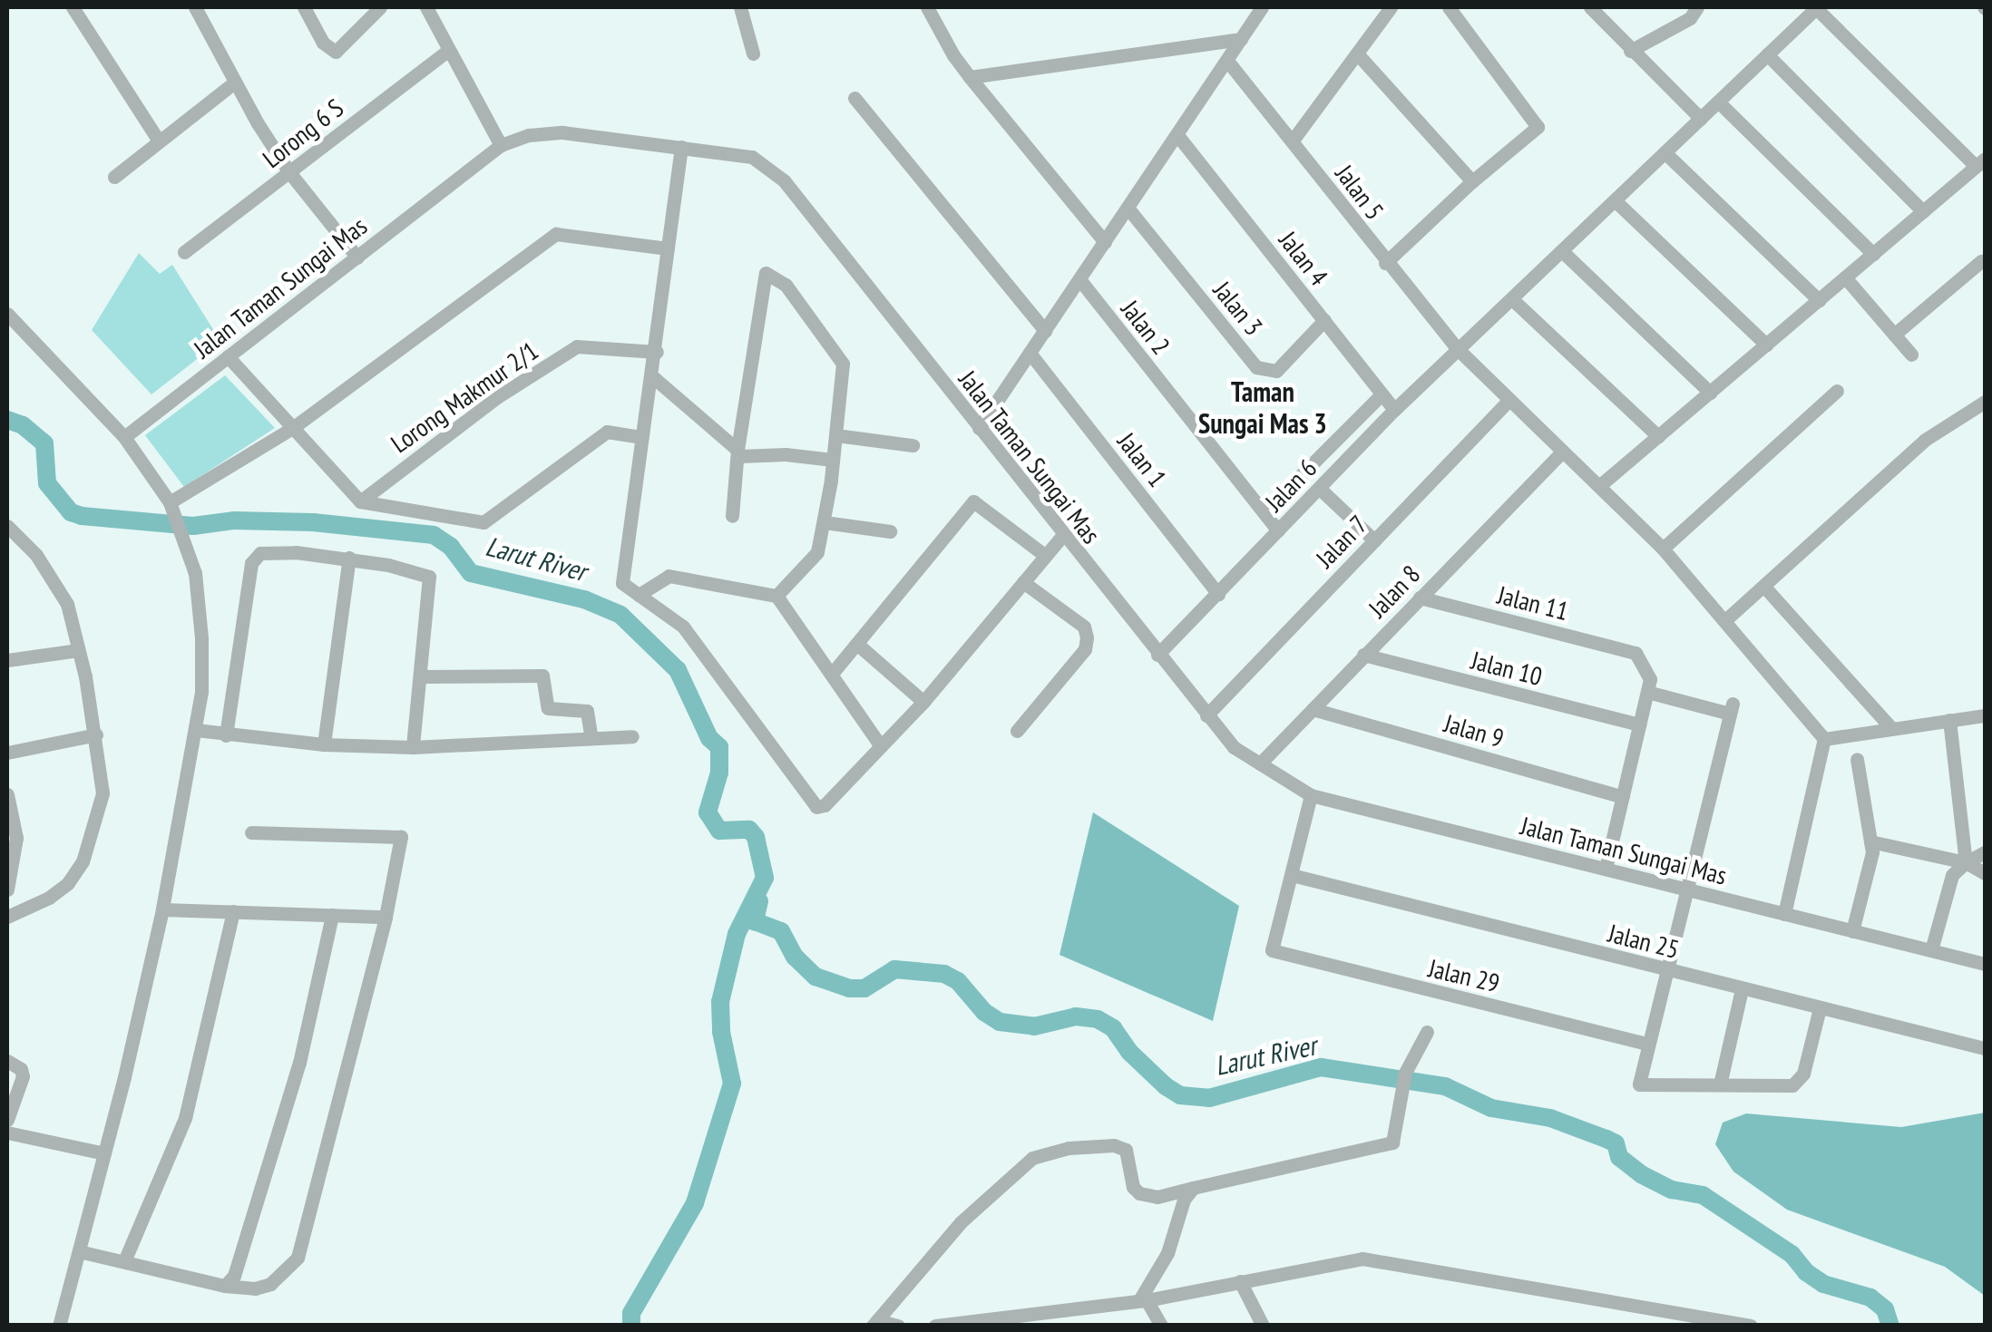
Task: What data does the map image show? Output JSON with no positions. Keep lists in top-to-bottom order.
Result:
{
  "streets": {
    "street": [
      "Lorong 6 S",
      "Jalan 5",
      "Jalan 4",
      "Jalan Taman Sungai Mas",
      "Jalan 3",
      "Jalan 2",
      "Lorong Makmur 2/1",
      "Jalan 1",
      "Jalan 6",
      "Jalan 7",
      "Jalan 8",
      "Jalan 11",
      "Jalan 10",
      "Jalan 9",
      "Jalan 25",
      "Jalan 29"
    ]
  },
  "crossings": [
    ["Jalan 5", "Jalan 6"],
    ["Jalan 5", "Jalan 7"],
    ["Jalan 5", "Jalan 8"],
    ["Jalan 4", "Jalan 3"],
    ["Jalan 4", "Jalan 6"],
    ["Jalan Taman Sungai Mas", "Jalan 6"],
    ["Jalan Taman Sungai Mas", "Jalan 7"],
    ["Jalan Taman Sungai Mas", "Jalan 8"],
    ["Jalan 2", "Jalan 6"],
    ["Jalan 1", "Jalan 6"],
    ["Jalan 8", "Jalan 11"],
    ["Jalan 8", "Jalan 10"],
    ["Jalan 8", "Jalan 9"],
    ["Jalan 25", "Jalan 29"]
  ],
  "districts": ["Taman Sungai Mas 3"],
  "water": ["Larut River"]
}
